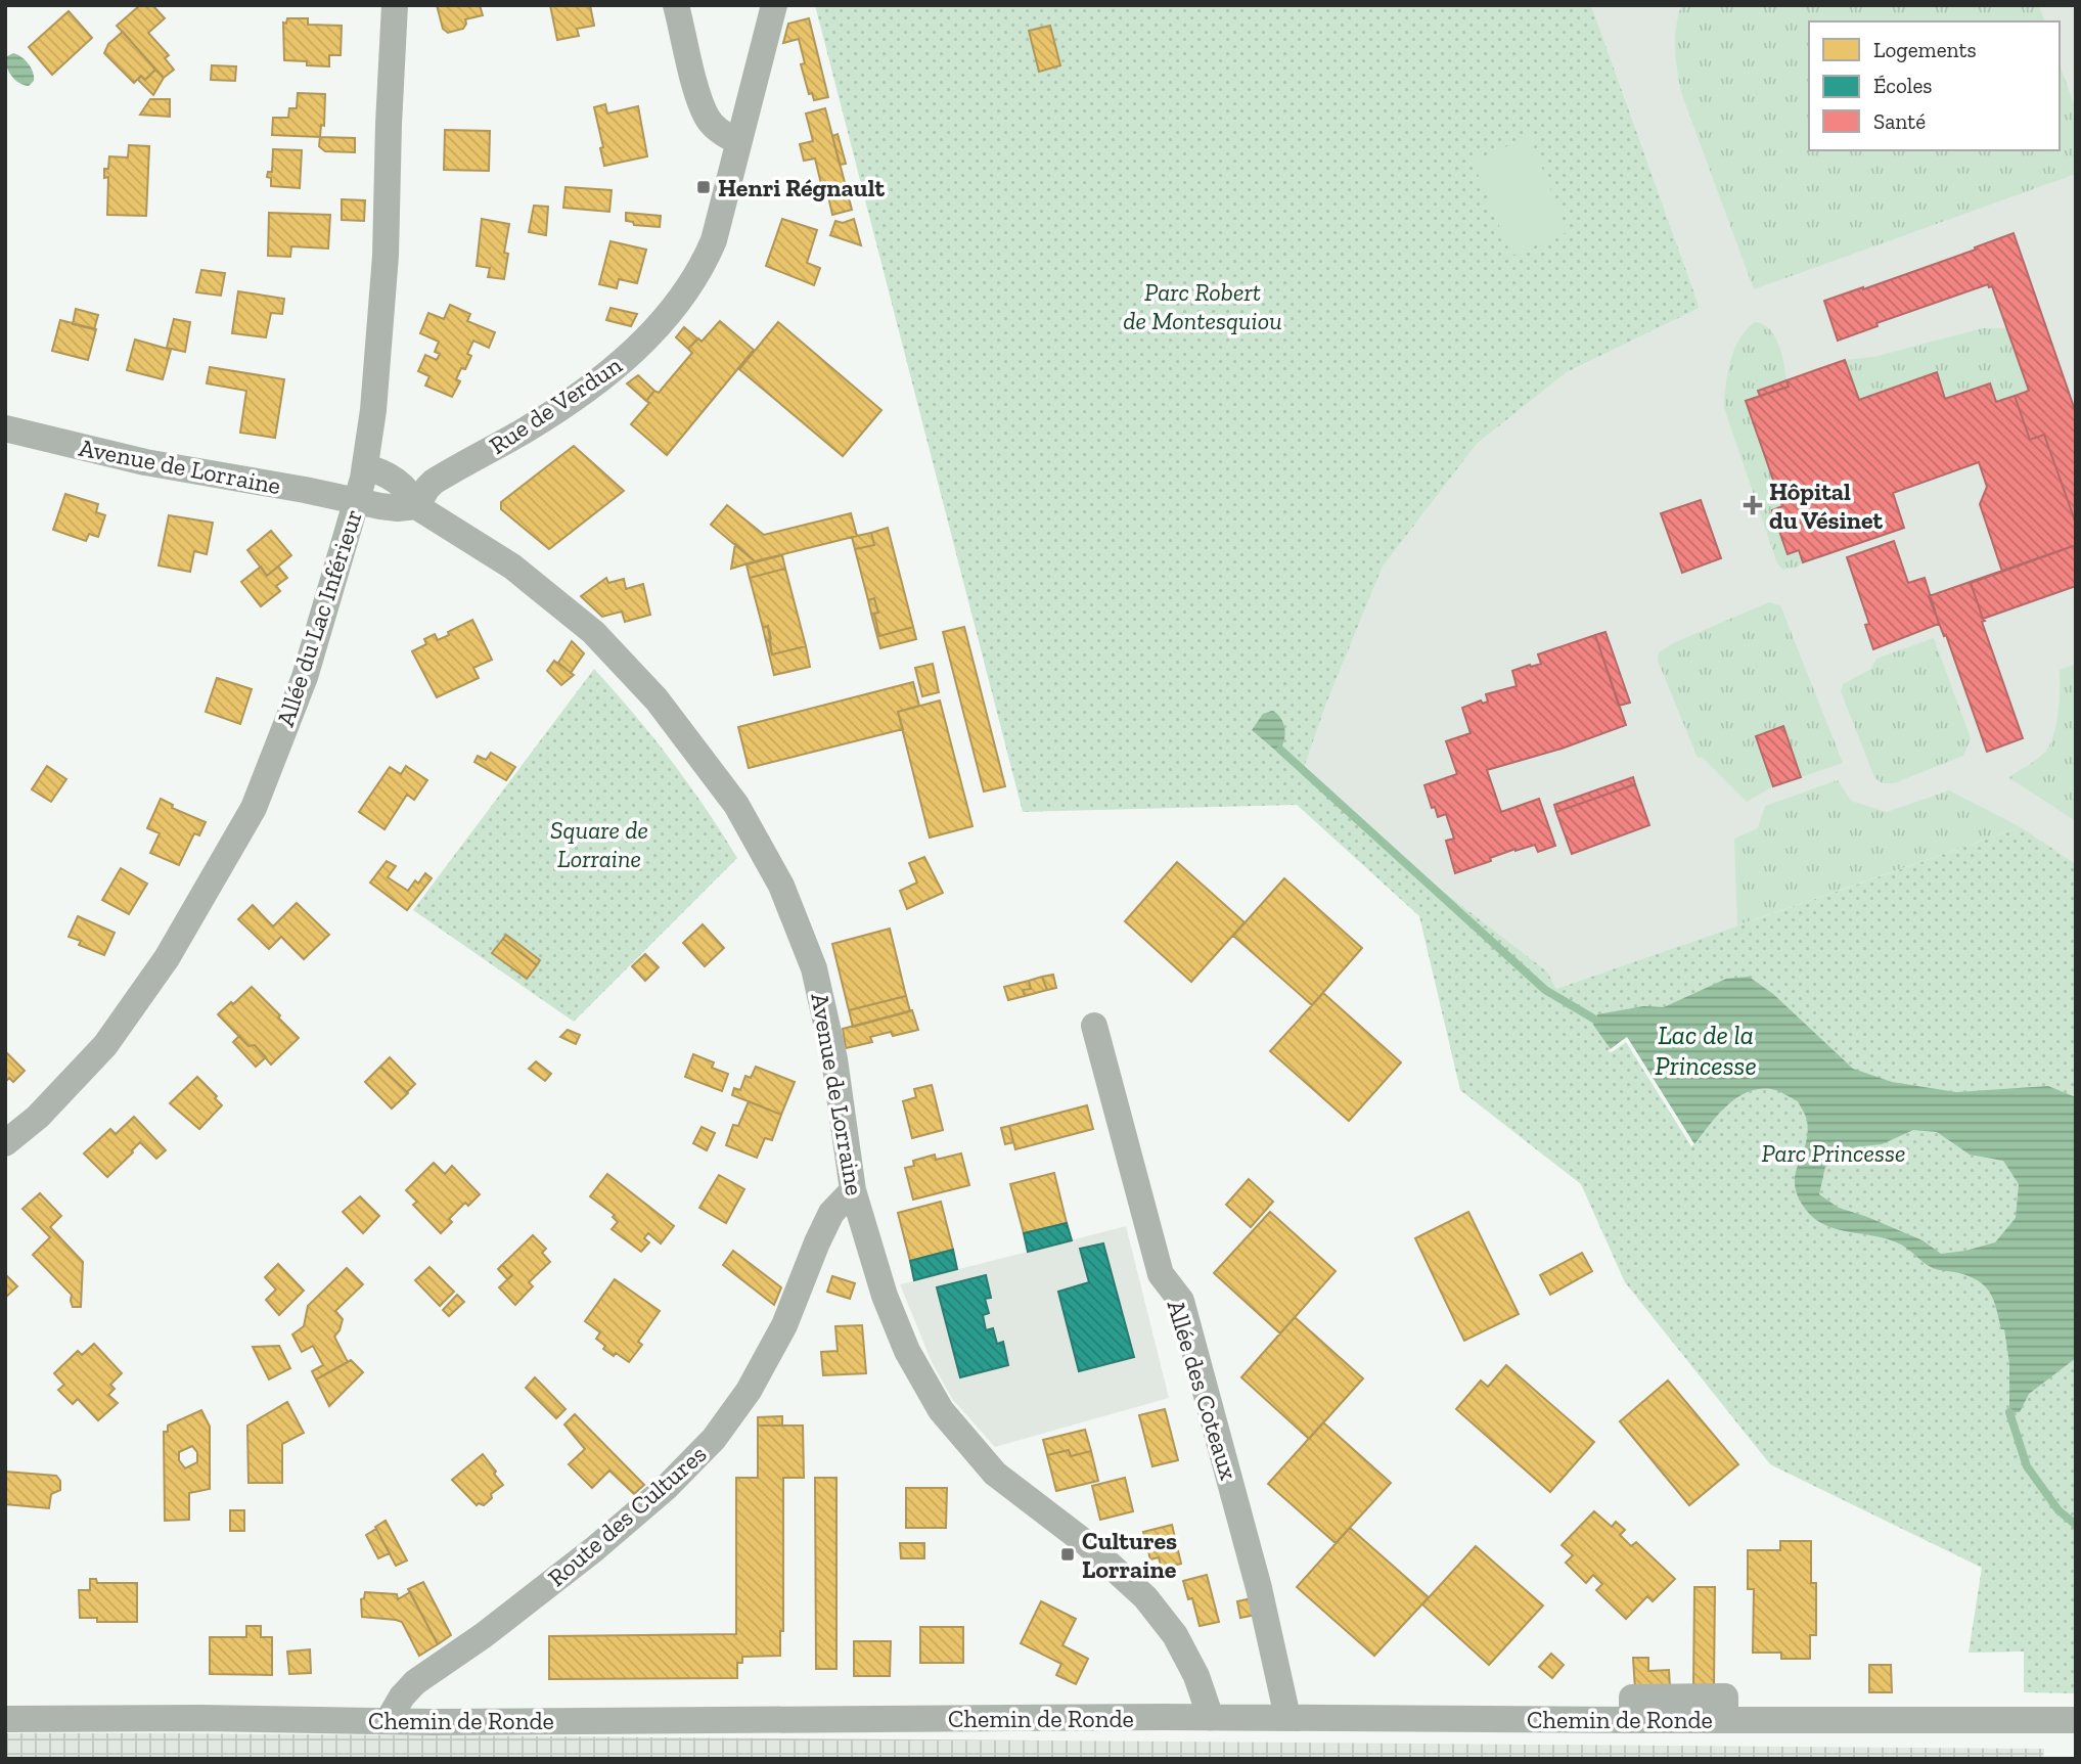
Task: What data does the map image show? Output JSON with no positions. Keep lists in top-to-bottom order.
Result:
{
  "streets": {
    "street": [
      "Rue de Verdun",
      "Avenue de Lorraine",
      "Allée du Lac Inférieur",
      "Allée des Coteaux",
      "Route des Cultures",
      "Chemin de Ronde"
    ]
  },
  "crossings": [
    ["Rue de Verdun", "Avenue de Lorraine"],
    ["Avenue de Lorraine", "Allée du Lac Inférieur"],
    ["Avenue de Lorraine", "Route des Cultures"],
    ["Avenue de Lorraine", "Chemin de Ronde"],
    ["Allée des Coteaux", "Chemin de Ronde"],
    ["Route des Cultures", "Chemin de Ronde"]
  ],
  "water": ["Lac de la Princesse"],
  "parks": ["Parc Robert de Montesquiou", "Square de Lorraine", "Parc Princesse"],
  "places": {
    "transit": ["Henri Régnault", "Cultures Lorraine"],
    "health": ["Hôpital du Vésinet"]
  },
  "legend": ["Logements", "Écoles", "Santé"]
}
